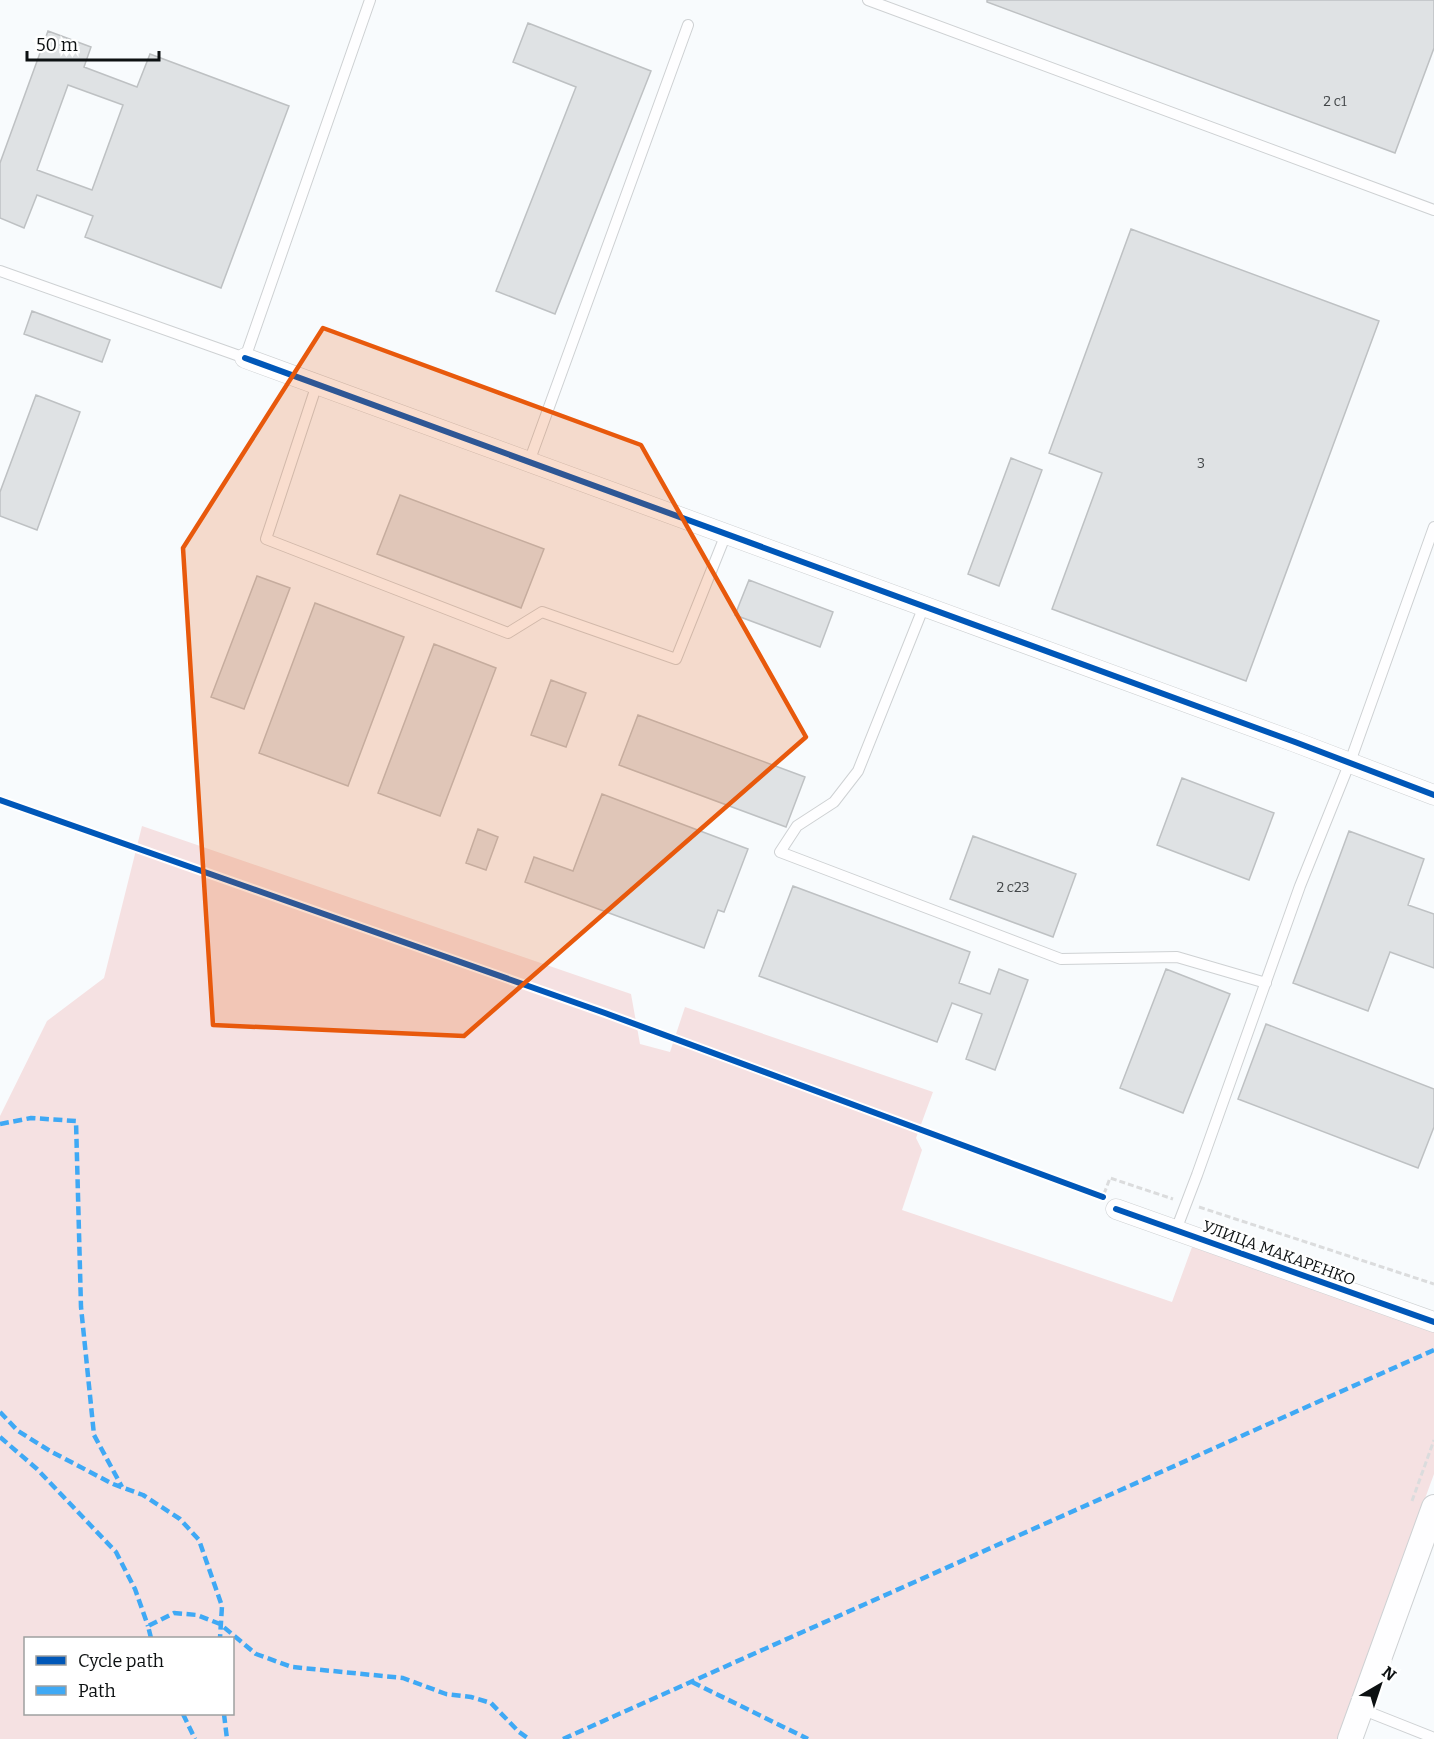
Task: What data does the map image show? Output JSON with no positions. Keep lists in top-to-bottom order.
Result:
{
  "streets": {
    "street": ["УЛИЦА МАКАРЕНКО"]
  },
  "house_numbers": ["2 с1", "3", "2 с23"],
  "legend": ["Cycle path", "Path"],
  "scale_bar": "50 m",
  "north": "top right"
}
